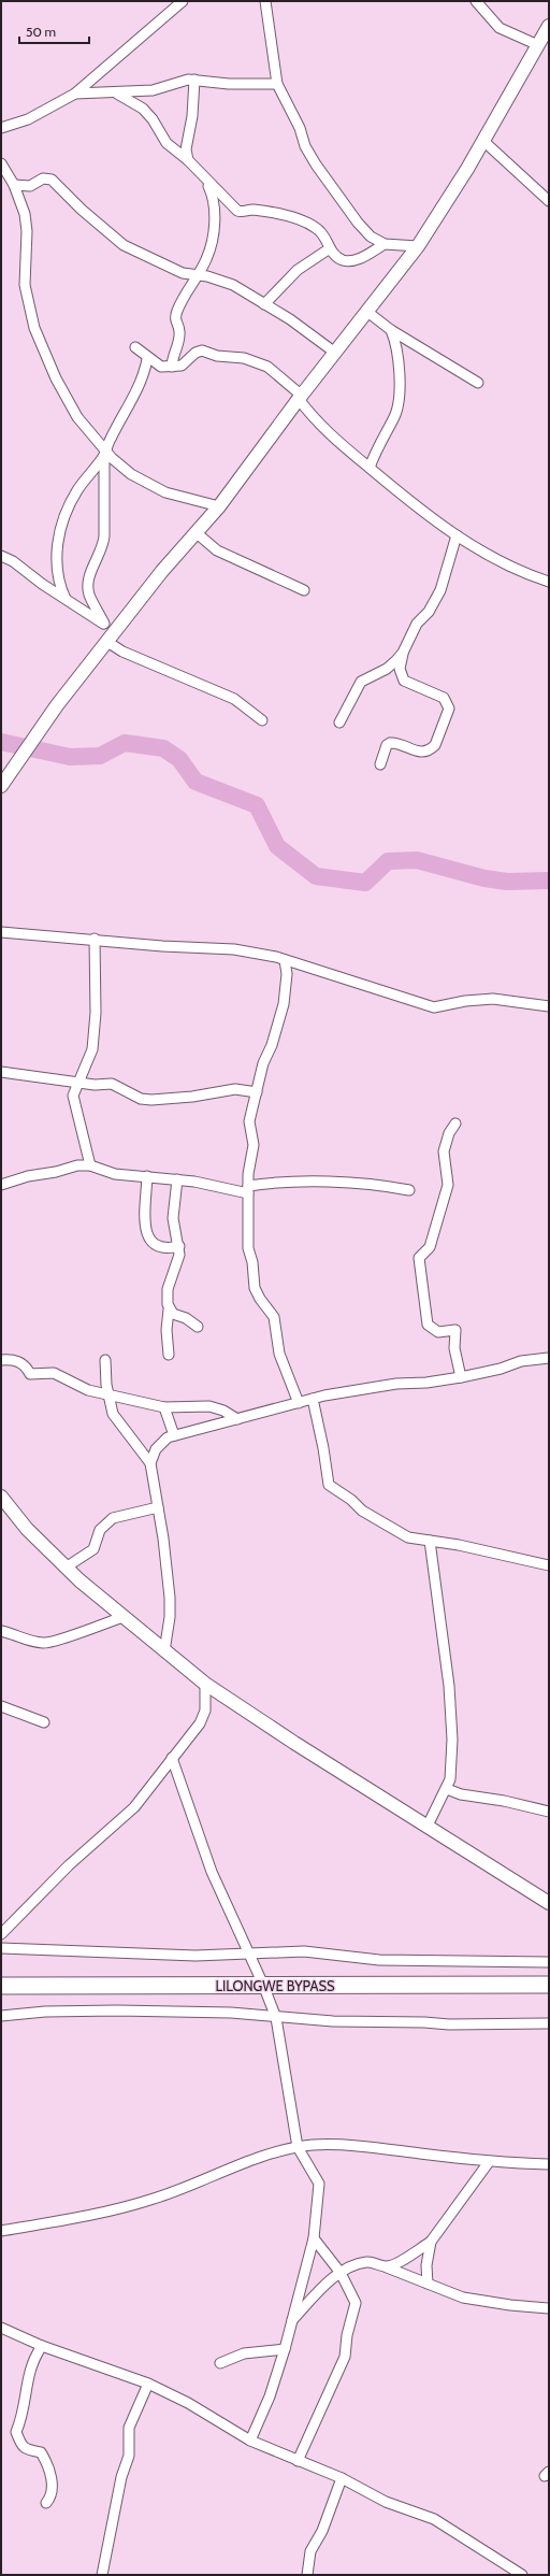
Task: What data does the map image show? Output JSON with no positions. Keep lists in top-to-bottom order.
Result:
{
  "streets": {
    "main road": ["LILONGWE BYPASS"]
  },
  "scale_bar": "50 m"
}
